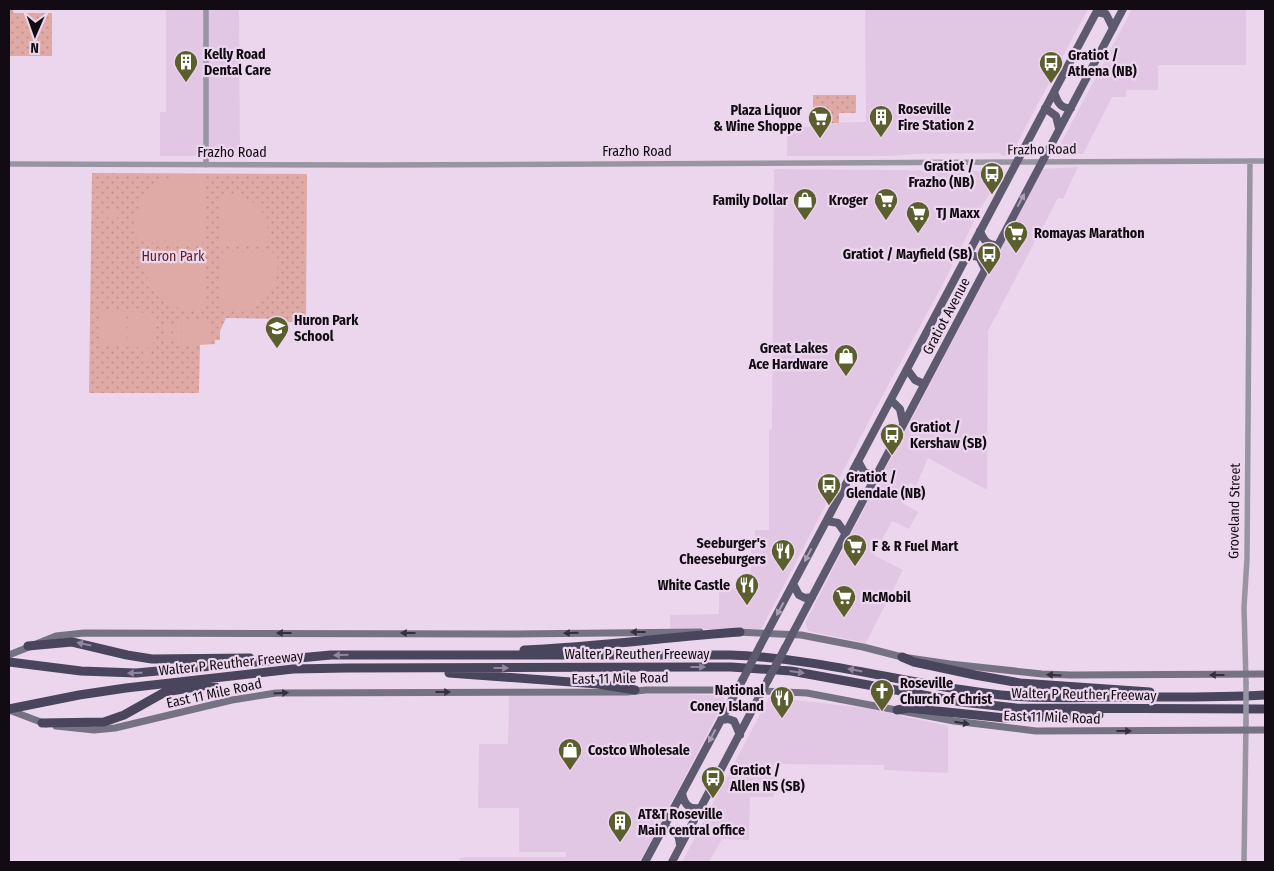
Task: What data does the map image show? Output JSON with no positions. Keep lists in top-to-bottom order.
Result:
{
  "streets": {
    "highway": ["Walter P Reuther Freeway"],
    "main road": ["Gratiot Avenue", "East 11 Mile Road"],
    "street": ["Frazho Road", "Groveland Street"]
  },
  "crossings": [
    ["Frazho Road", "Gratiot Avenue"],
    ["Frazho Road", "Groveland Street"],
    ["Gratiot Avenue", "East 11 Mile Road"],
    ["Groveland Street", "East 11 Mile Road"],
    ["Walter P Reuther Freeway", "East 11 Mile Road"]
  ],
  "parks": ["Huron Park"],
  "places": {
    "building": ["Kelly Road Dental Care", "Roseville Fire Station 2", "AT&T Roseville Main central office"],
    "bus stop": [
      "Gratiot / Athena (NB)",
      "Gratiot / Frazho (NB)",
      "Gratiot / Mayfield (SB)",
      "Gratiot / Kershaw (SB)",
      "Gratiot / Glendale (NB)",
      "Gratiot / Allen NS (SB)"
    ],
    "supermarket": [
      "Plaza Liquor & Wine Shoppe",
      "Kroger",
      "TJ Maxx",
      "Romayas Marathon",
      "F & R Fuel Mart",
      "McMobil"
    ],
    "shop": ["Family Dollar", "Great Lakes Ace Hardware", "Costco Wholesale"],
    "school or university": ["Huron Park School"],
    "restaurant": ["Seeburger's Cheeseburgers", "White Castle", "National Coney Island"],
    "church": ["Roseville Church of Christ"]
  },
  "north": "bottom"
}
